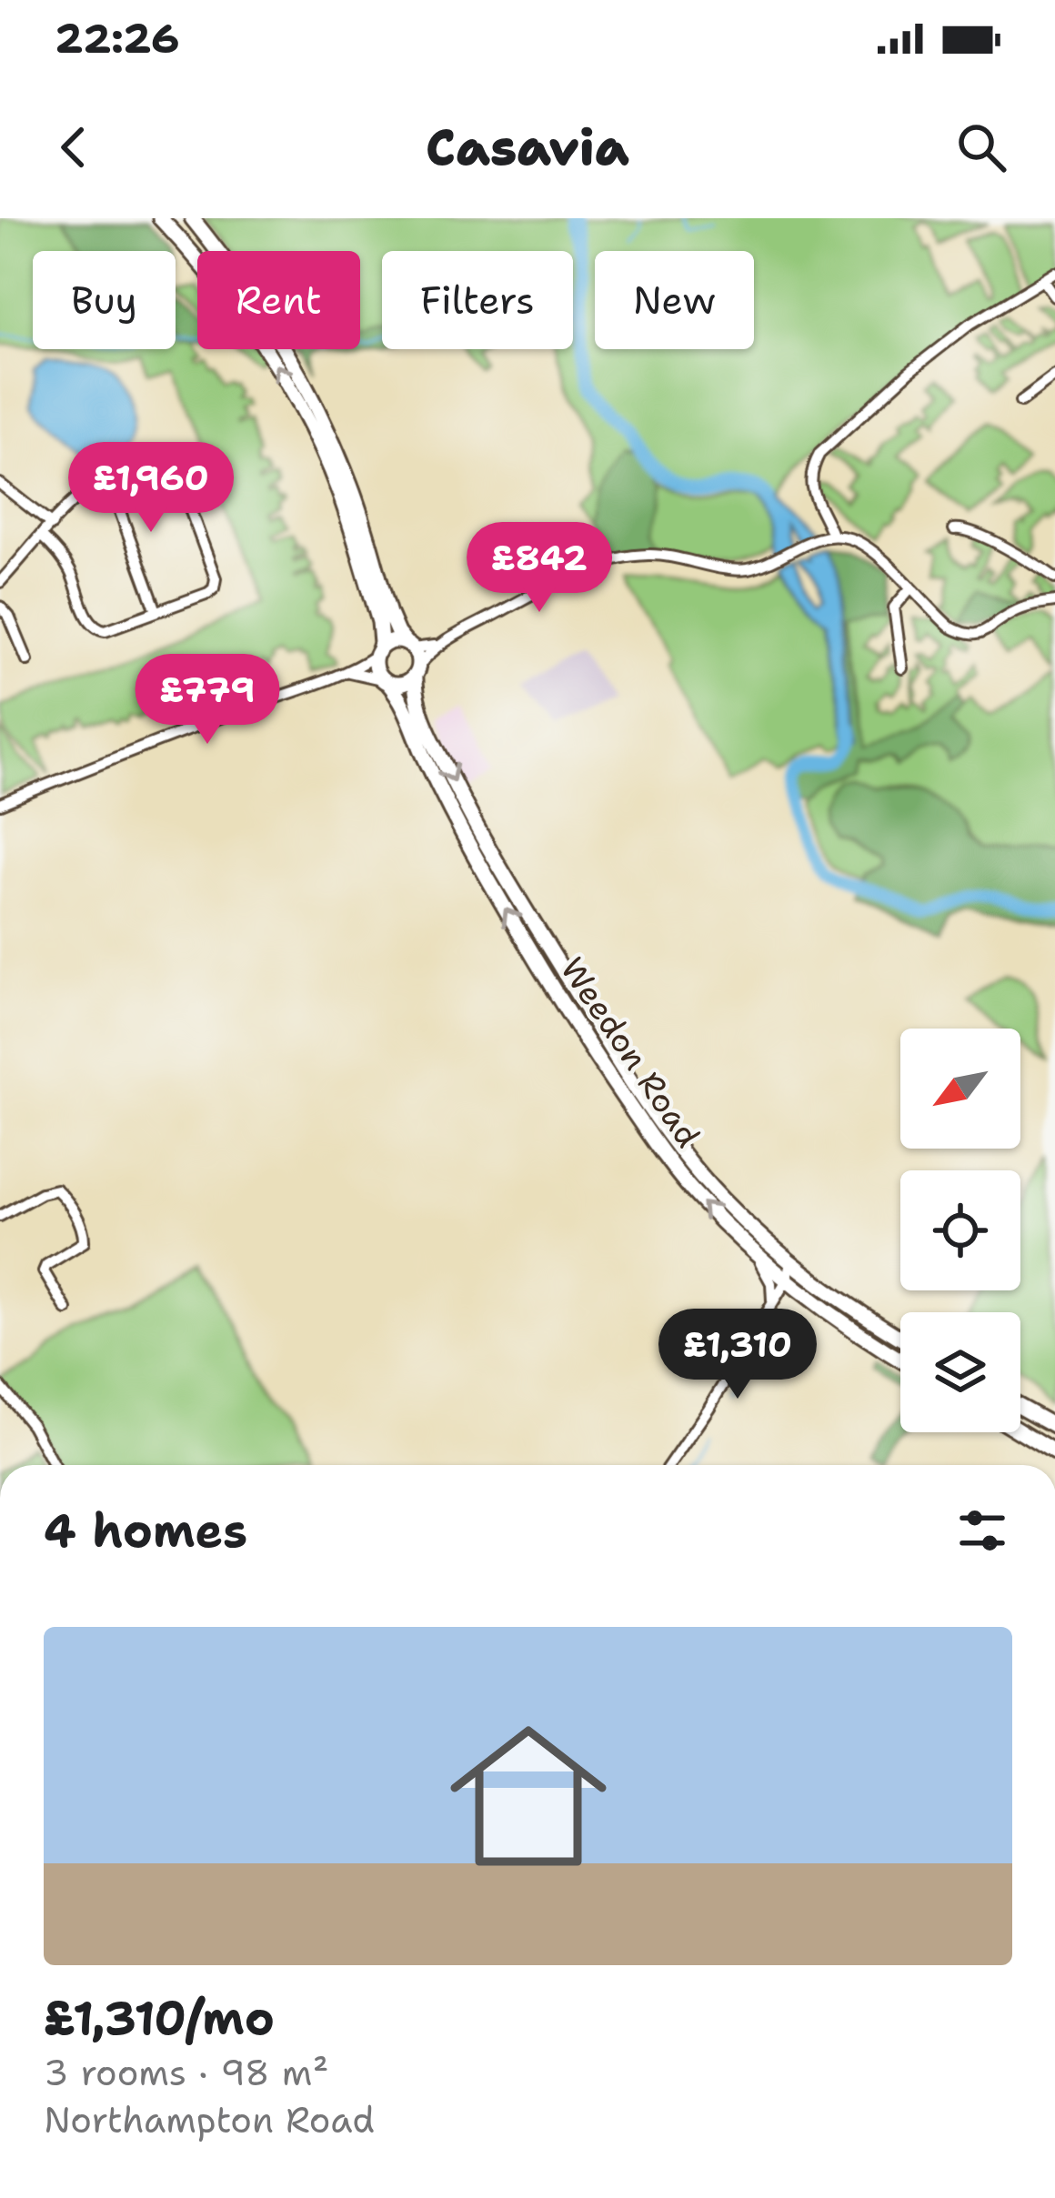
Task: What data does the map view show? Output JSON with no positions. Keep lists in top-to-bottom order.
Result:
{
  "streets": {
    "highway": ["Weedon Road"]
  },
  "north": "bottom left",
  "page": {
    "status": "22:26",
    "header": "Casavia",
    "chip": [
      "Buy",
      "Rent",
      "Filters",
      "New"
    ],
    "price": [
      "£1,960",
      "£842",
      "£779",
      "£1,310"
    ],
    "heading": "4 homes",
    "list": [
      {
        "name": "£1,310/mo",
        "note": "3 rooms · 98 m² · Northampton Road"
      }
    ]
  }
}
